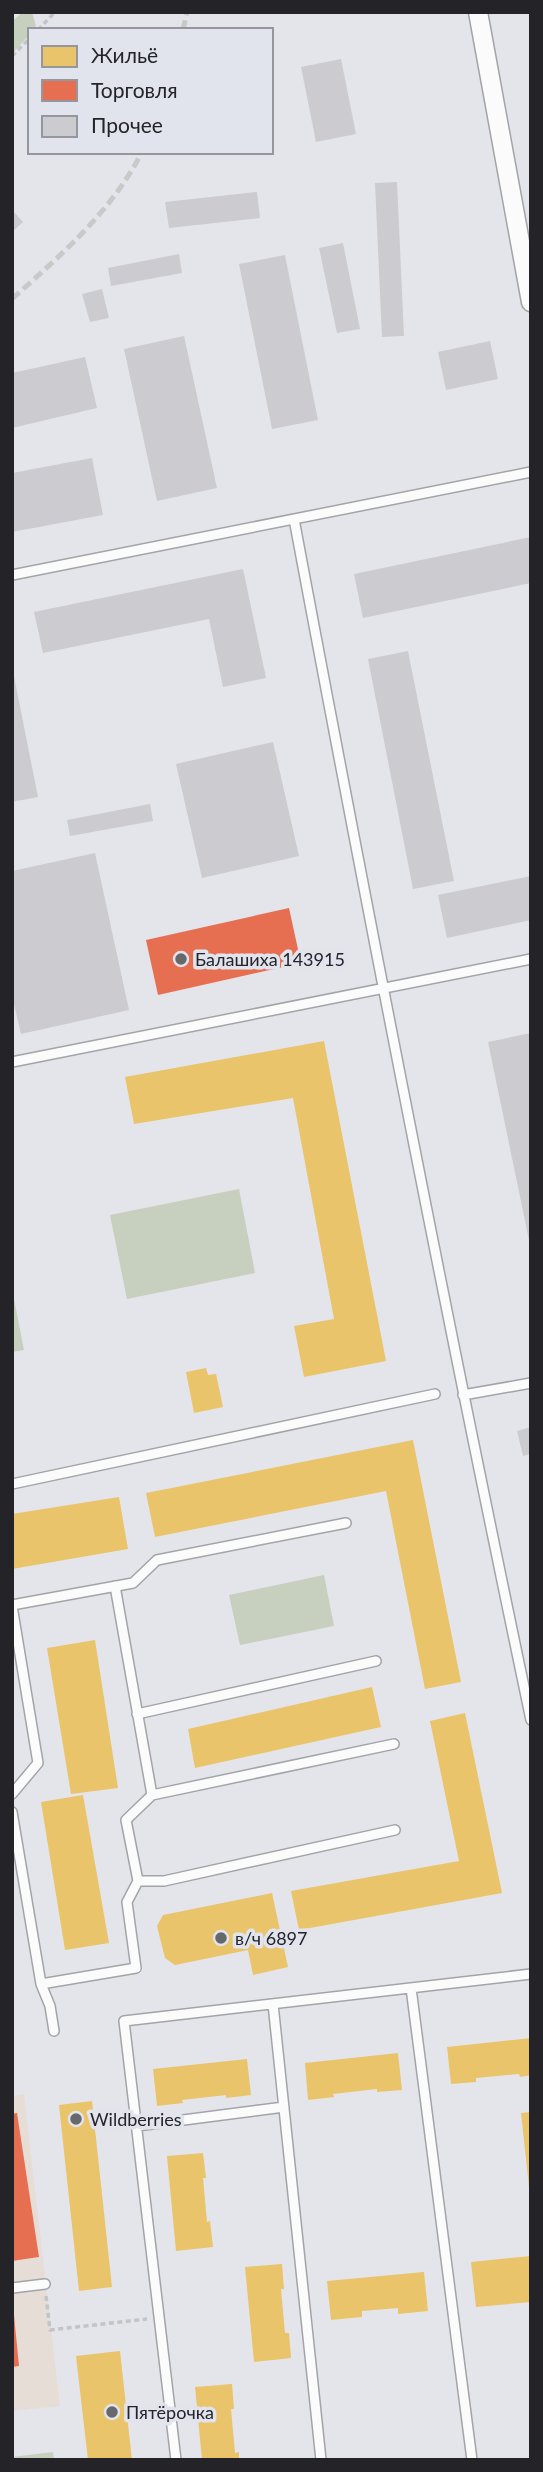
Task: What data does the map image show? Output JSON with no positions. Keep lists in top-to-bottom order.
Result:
{
  "places": [
    "Балашиха 143915",
    "в/ч 6897",
    "Wildberries",
    "Пятёрочка"
  ],
  "legend": ["Жильё", "Торговля", "Прочее"]
}
